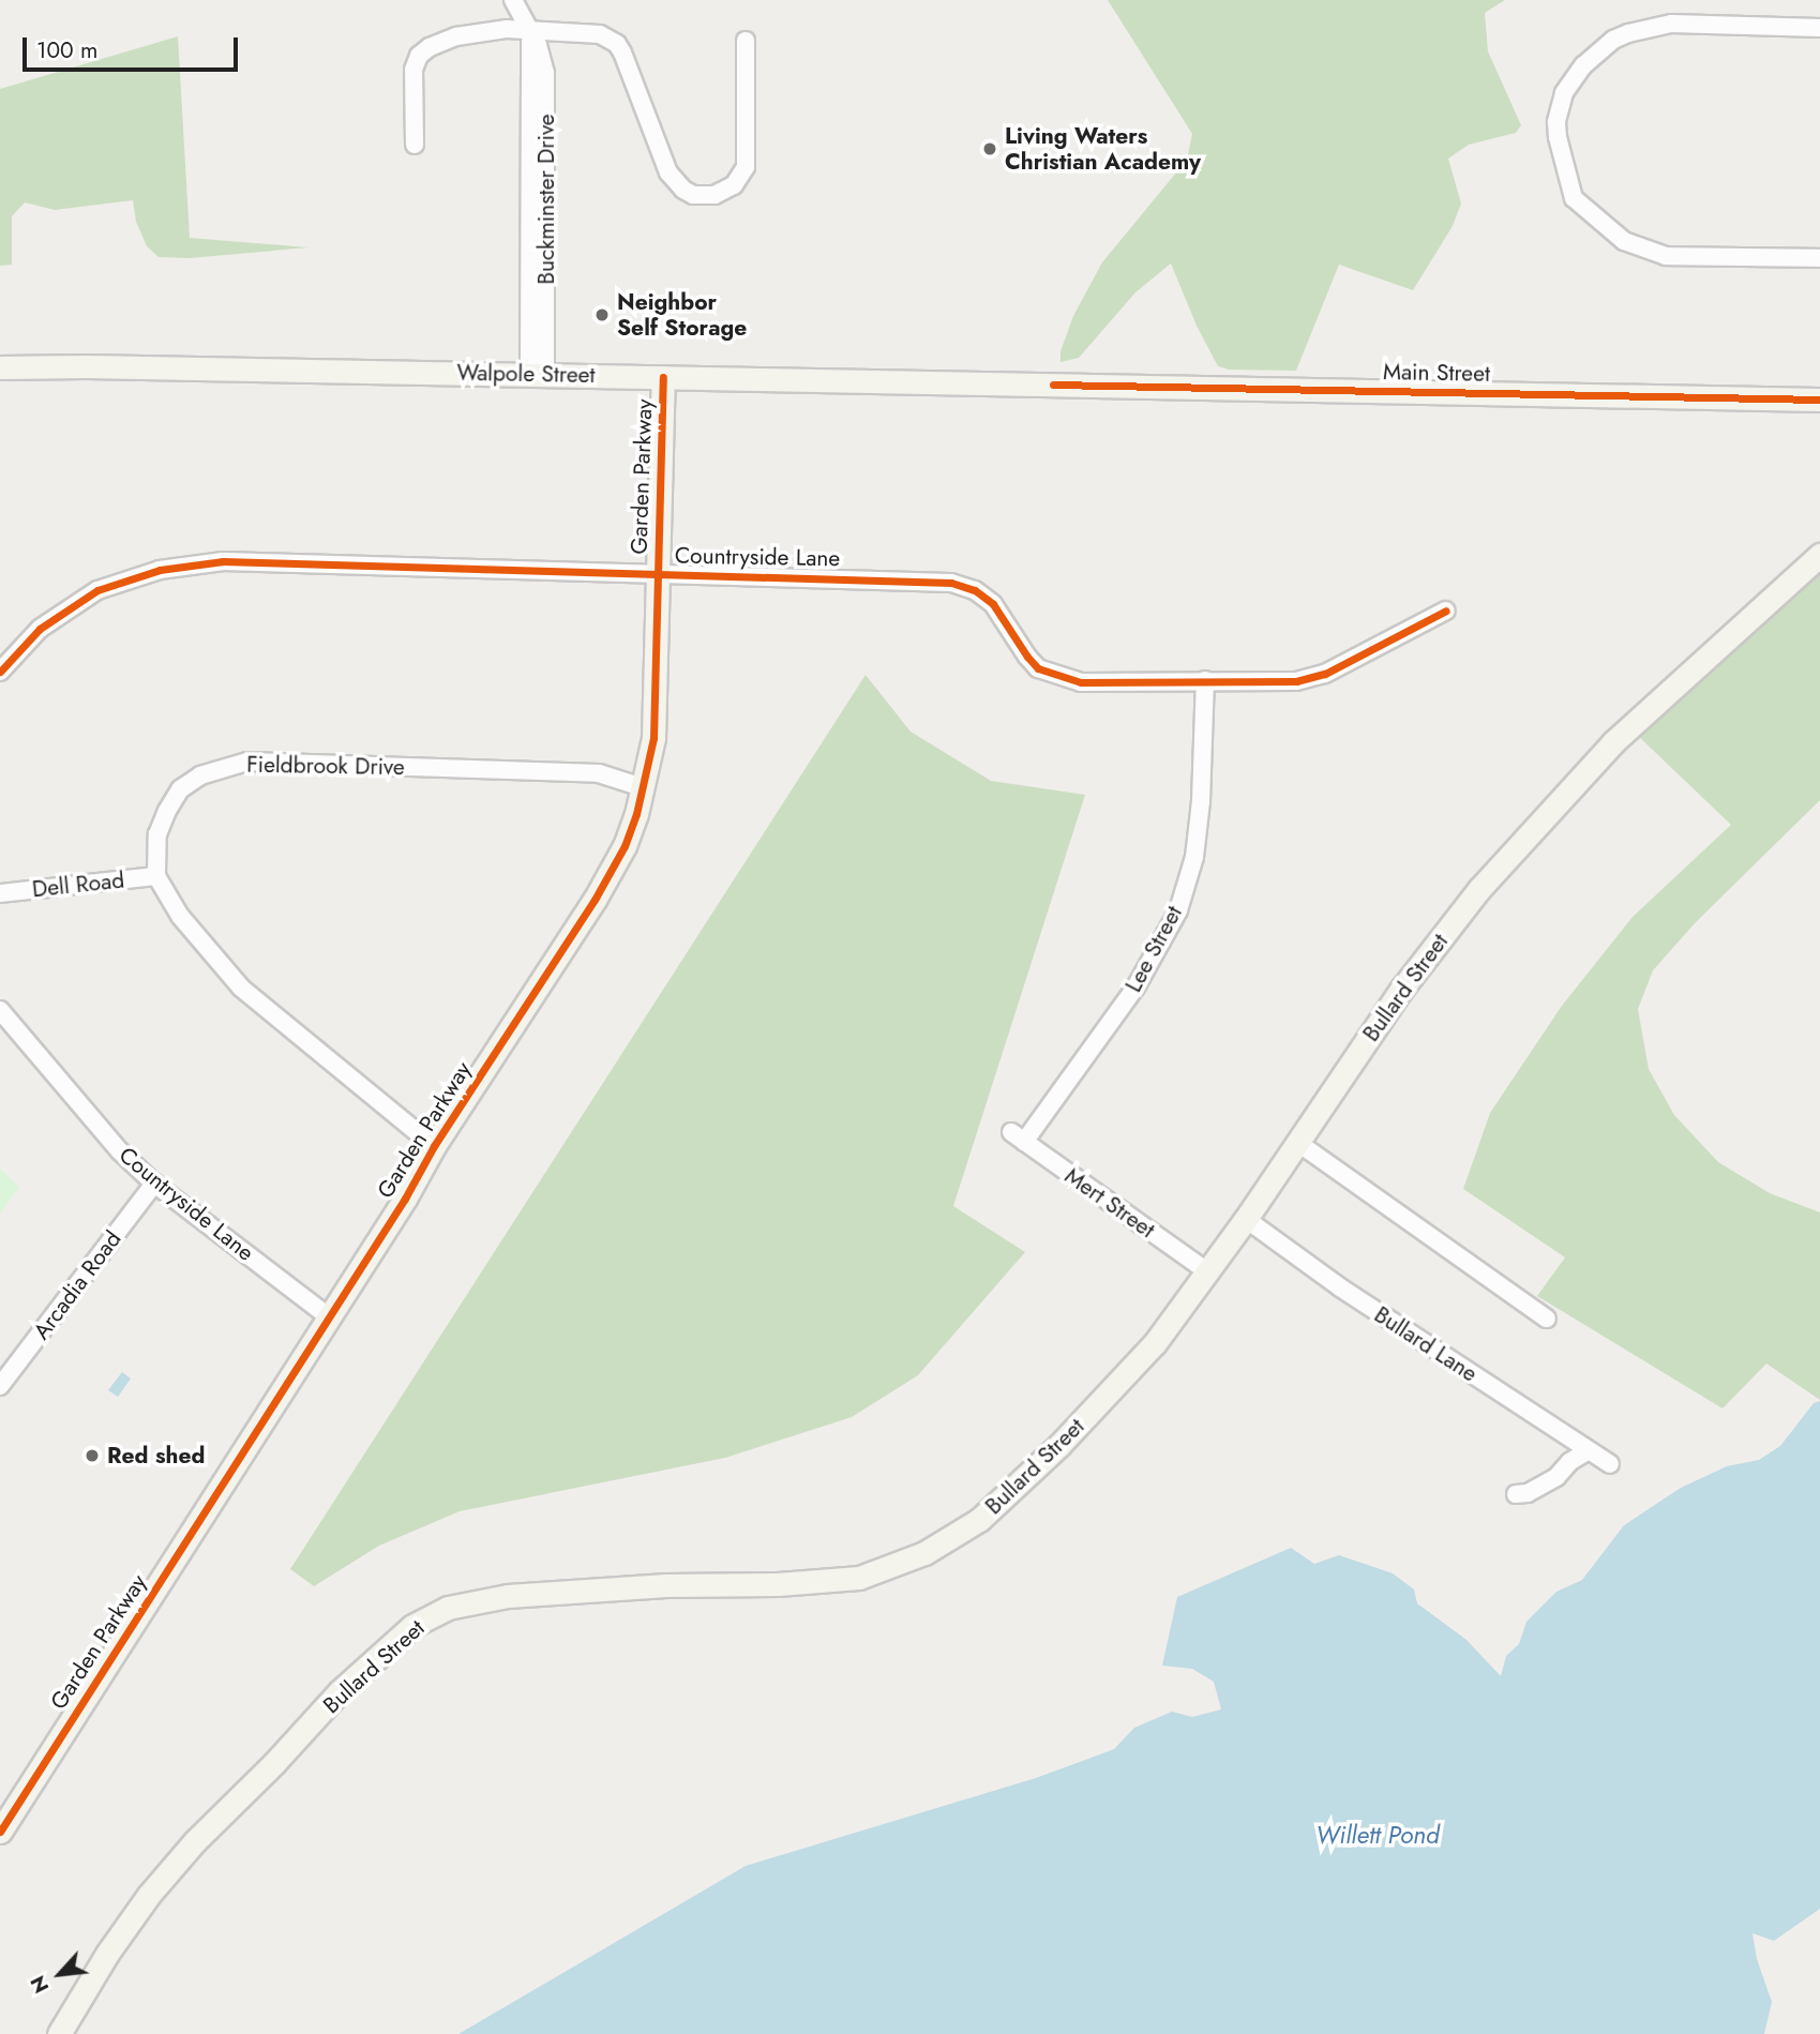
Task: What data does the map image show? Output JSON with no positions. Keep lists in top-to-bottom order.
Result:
{
  "streets": {
    "main road": [
      "Main Street",
      "Walpole Street",
      "Garden Parkway",
      "Bullard Street"
    ],
    "street": [
      "Buckminster Drive",
      "Countryside Lane",
      "Fieldbrook Drive",
      "Dell Road",
      "Lee Street",
      "Mert Street",
      "Arcadia Road",
      "Bullard Lane"
    ]
  },
  "crossings": [
    ["Buckminster Drive", "Walpole Street"],
    ["Main Street", "Walpole Street"],
    ["Walpole Street", "Garden Parkway"],
    ["Garden Parkway", "Countryside Lane"],
    ["Garden Parkway", "Fieldbrook Drive"],
    ["Countryside Lane", "Lee Street"],
    ["Countryside Lane", "Arcadia Road"],
    ["Fieldbrook Drive", "Dell Road"],
    ["Lee Street", "Mert Street"],
    ["Bullard Street", "Mert Street"],
    ["Bullard Street", "Bullard Lane"]
  ],
  "water": ["Willett Pond"],
  "places": ["Living Waters Christian Academy", "Neighbor Self Storage", "Red shed"],
  "scale_bar": "100 m",
  "north": "bottom left"
}
